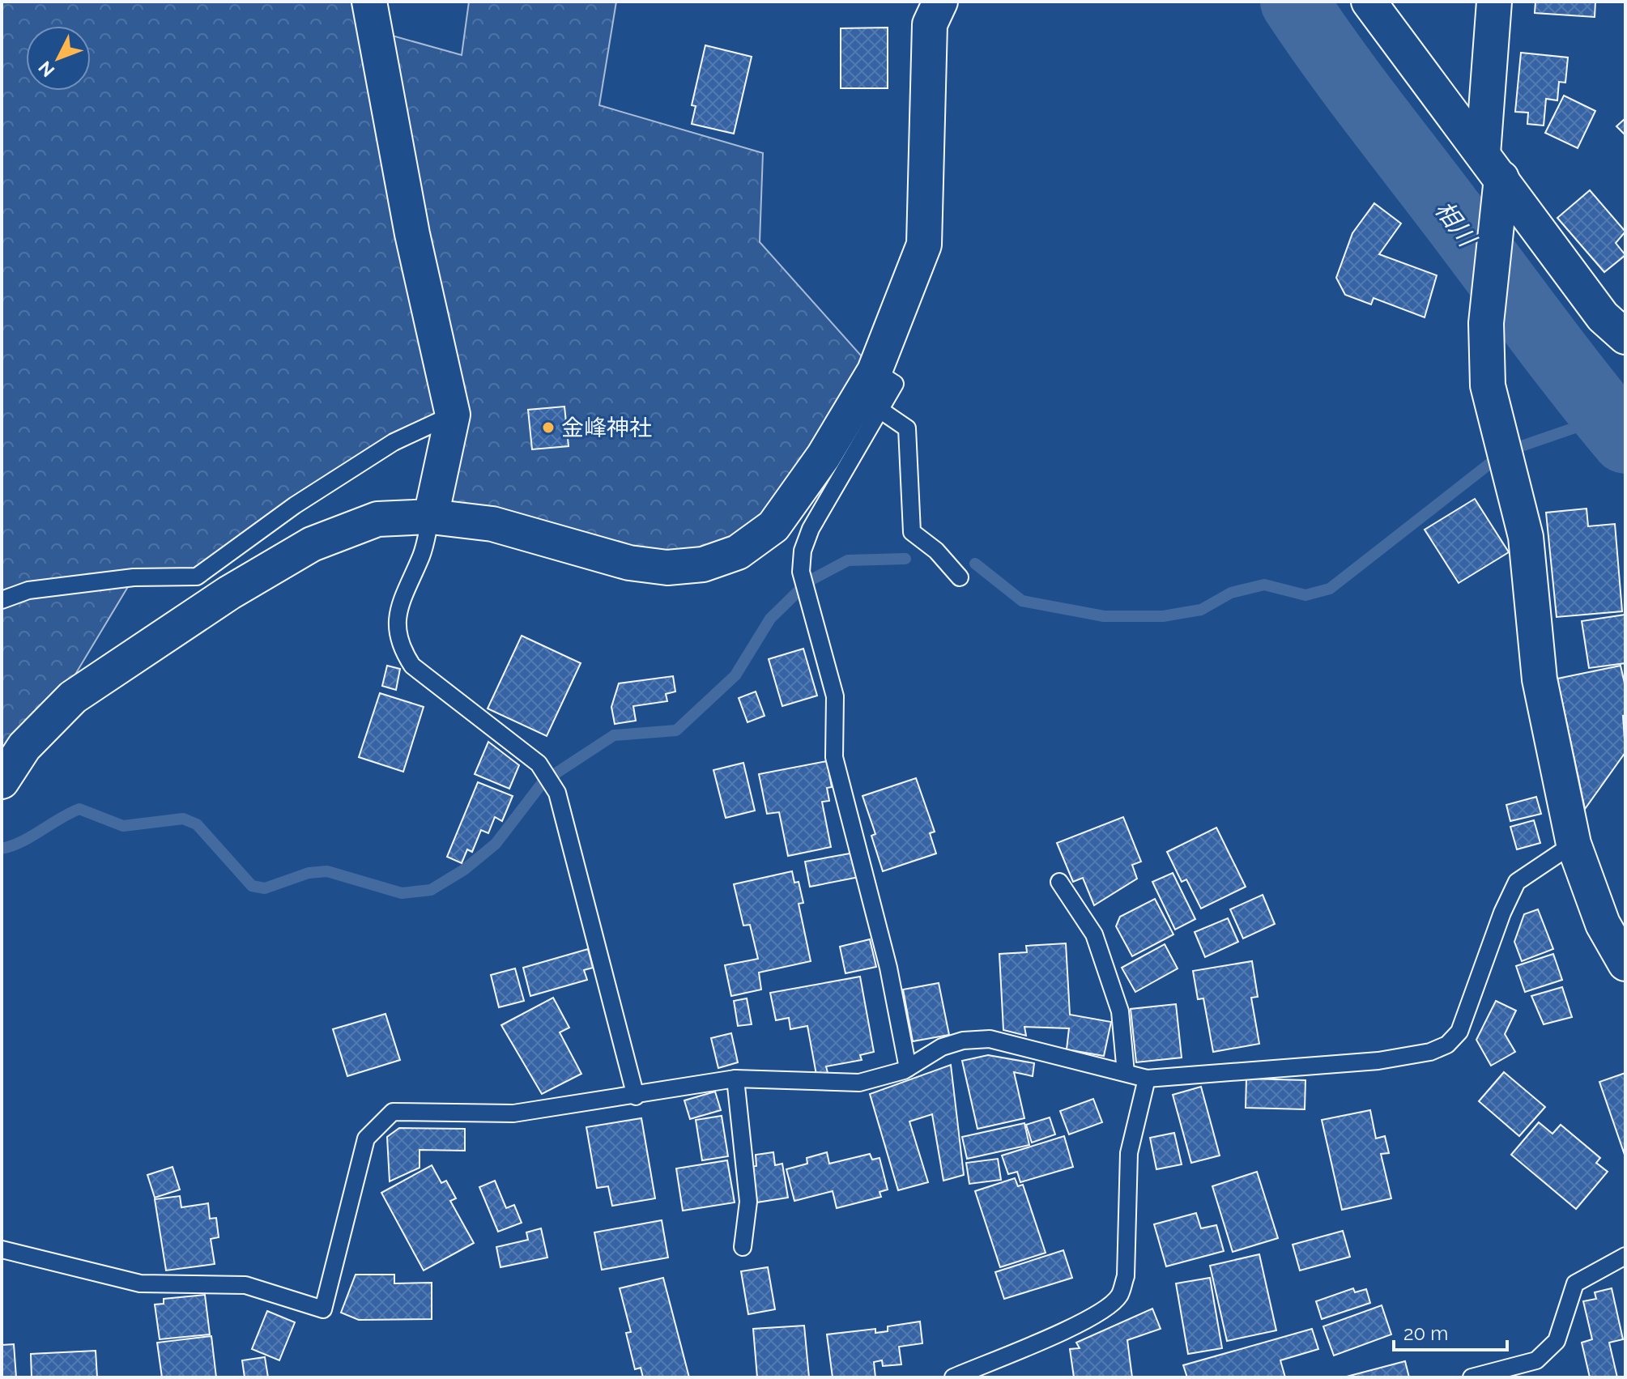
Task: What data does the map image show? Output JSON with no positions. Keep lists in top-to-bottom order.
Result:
{
  "water": ["相川"],
  "places": ["金峰神社"],
  "scale_bar": "20 m",
  "north": "bottom left"
}
